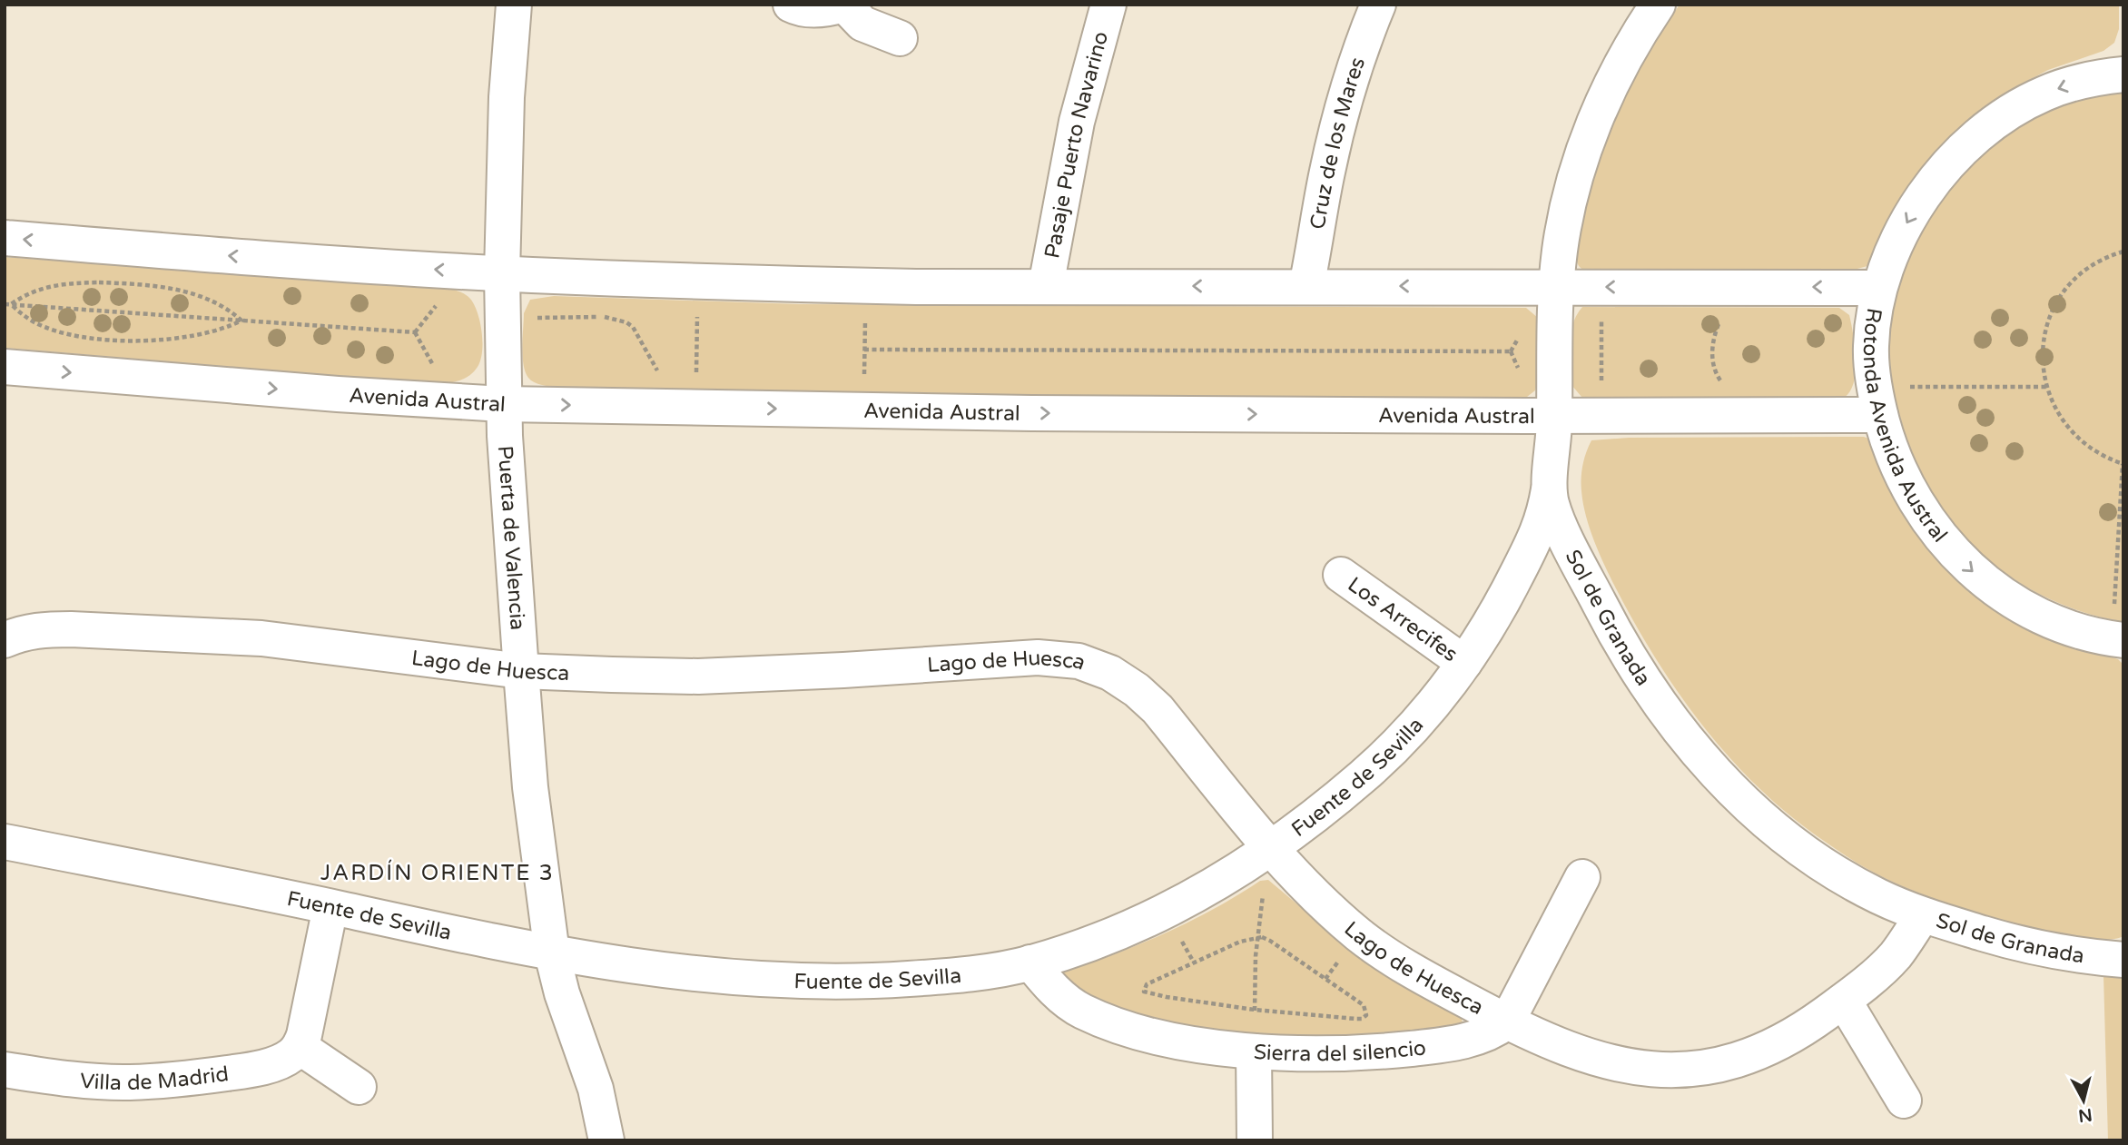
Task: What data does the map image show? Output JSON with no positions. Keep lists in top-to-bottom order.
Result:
{
  "streets": {
    "street": [
      "Cruz de los Mares",
      "Pasaje Puerto Navarino",
      "Avenida Austral",
      "Rotonda Avenida Austral",
      "Puerta de Valencia",
      "Sol de Granada",
      "Los Arrecifes",
      "Lago de Huesca",
      "Fuente de Sevilla",
      "Sierra del silencio",
      "Villa de Madrid"
    ]
  },
  "crossings": [
    ["Avenida Austral", "Rotonda Avenida Austral"],
    ["Avenida Austral", "Puerta de Valencia"],
    ["Avenida Austral", "Sol de Granada"],
    ["Puerta de Valencia", "Lago de Huesca"],
    ["Puerta de Valencia", "Fuente de Sevilla"],
    ["Sol de Granada", "Lago de Huesca"],
    ["Sol de Granada", "Fuente de Sevilla"],
    ["Los Arrecifes", "Fuente de Sevilla"],
    ["Lago de Huesca", "Fuente de Sevilla"],
    ["Lago de Huesca", "Sierra del silencio"],
    ["Fuente de Sevilla", "Sierra del silencio"]
  ],
  "districts": ["JARDÍN ORIENTE 3"],
  "north": "bottom"
}
